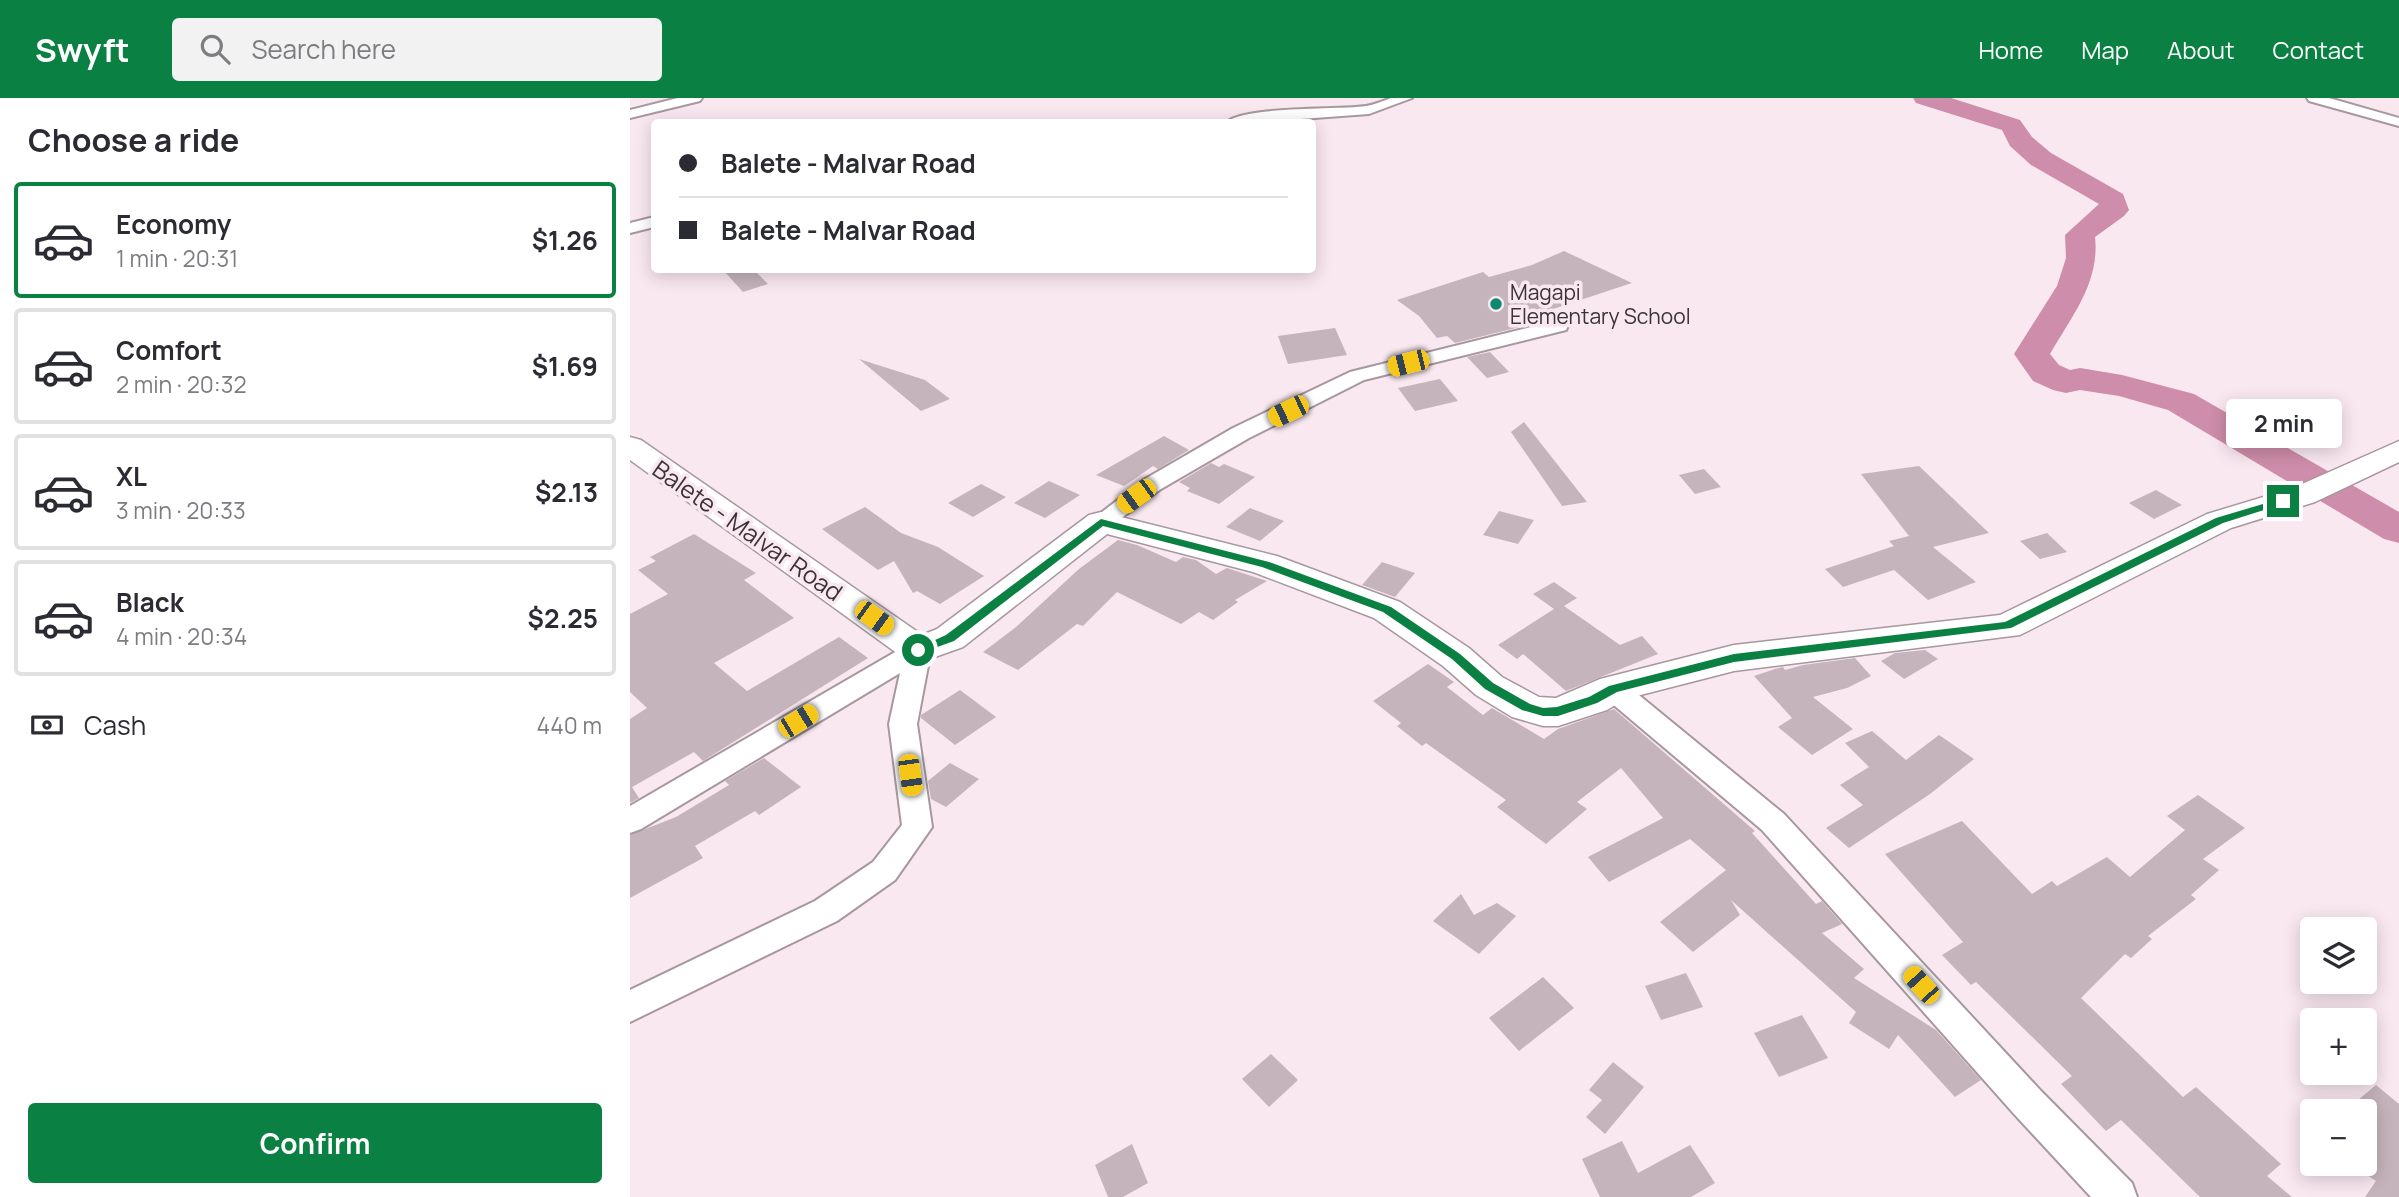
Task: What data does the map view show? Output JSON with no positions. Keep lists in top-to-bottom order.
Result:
{
  "streets": {
    "main road": ["Balete - Malvar Road"]
  },
  "places": ["Magapi Elementary School"],
  "page": {
    "header": "Swyft",
    "search": "Search here",
    "nav": [
      "Home",
      "Map",
      "About",
      "Contact"
    ],
    "heading": "Choose a ride",
    "banner": ["Balete - Malvar Road", "Balete - Malvar Road"],
    "list": [
      {
        "name": "Economy",
        "note": "1 min · 20:31",
        "value": "$1.26"
      },
      {
        "name": "Comfort",
        "note": "2 min · 20:32",
        "value": "$1.69"
      },
      {
        "name": "XL",
        "note": "3 min · 20:33",
        "value": "$2.13"
      },
      {
        "name": "Black",
        "note": "4 min · 20:34",
        "value": "$2.25"
      }
    ],
    "bubble": "2 min",
    "pay": ["Cash", "440 m"],
    "map_buttons": ["+", "−"],
    "buttons": "Confirm"
  }
}
